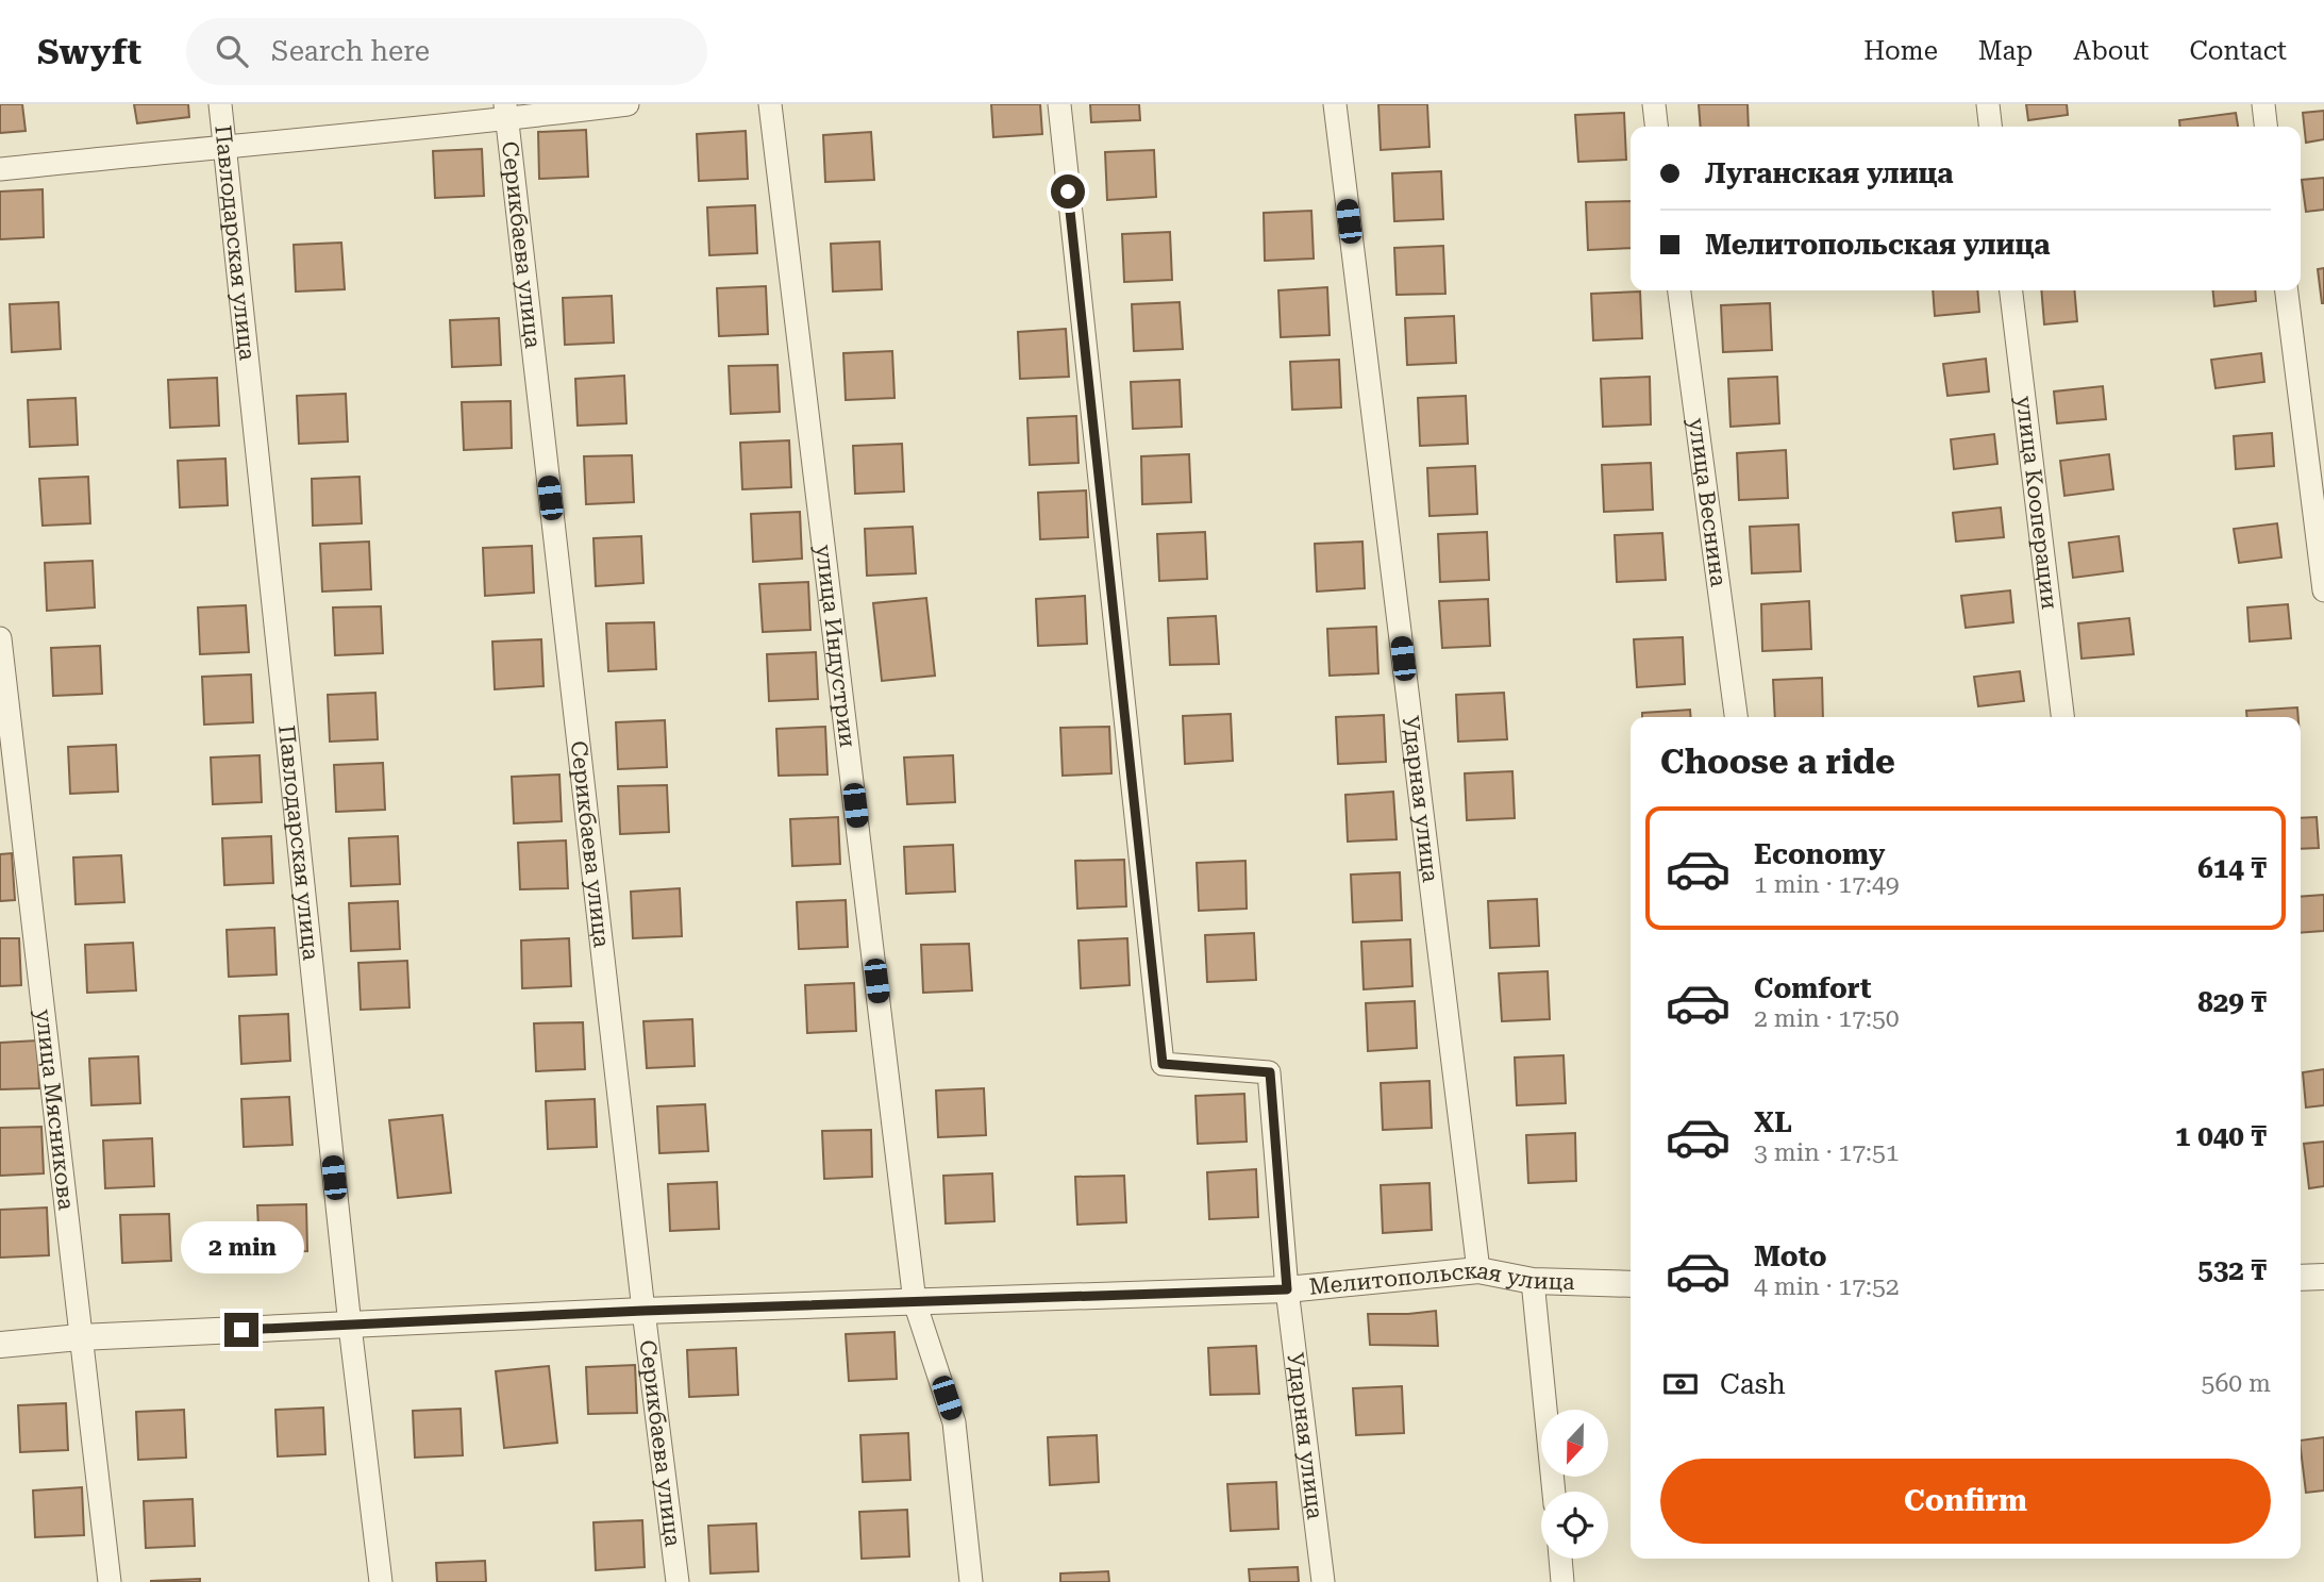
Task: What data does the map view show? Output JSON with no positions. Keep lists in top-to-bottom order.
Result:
{
  "streets": {
    "street": [
      "Павлодарская улица",
      "Серикбаева улица",
      "улица Веснина",
      "улица Кооперации",
      "улица Индустрии",
      "Ударная улица",
      "улица Мясникова",
      "Мелитопольская улица"
    ]
  },
  "crossings": [
    ["Павлодарская улица", "Мелитопольская улица"],
    ["Серикбаева улица", "Мелитопольская улица"],
    ["улица Индустрии", "Мелитопольская улица"],
    ["Ударная улица", "Мелитопольская улица"],
    ["улица Мясникова", "Мелитопольская улица"]
  ],
  "north": "bottom",
  "page": {
    "header": "Swyft",
    "search": "Search here",
    "nav": [
      "Home",
      "Map",
      "About",
      "Contact"
    ],
    "banner": ["Луганская улица", "Мелитопольская улица"],
    "heading": "Choose a ride",
    "list": [
      {
        "name": "Economy",
        "note": "1 min · 17:49",
        "value": "614 ₸"
      },
      {
        "name": "Comfort",
        "note": "2 min · 17:50",
        "value": "829 ₸"
      },
      {
        "name": "XL",
        "note": "3 min · 17:51",
        "value": "1 040 ₸"
      },
      {
        "name": "Moto",
        "note": "4 min · 17:52",
        "value": "532 ₸"
      }
    ],
    "bubble": "2 min",
    "pay": ["Cash", "560 m"],
    "buttons": "Confirm"
  }
}
